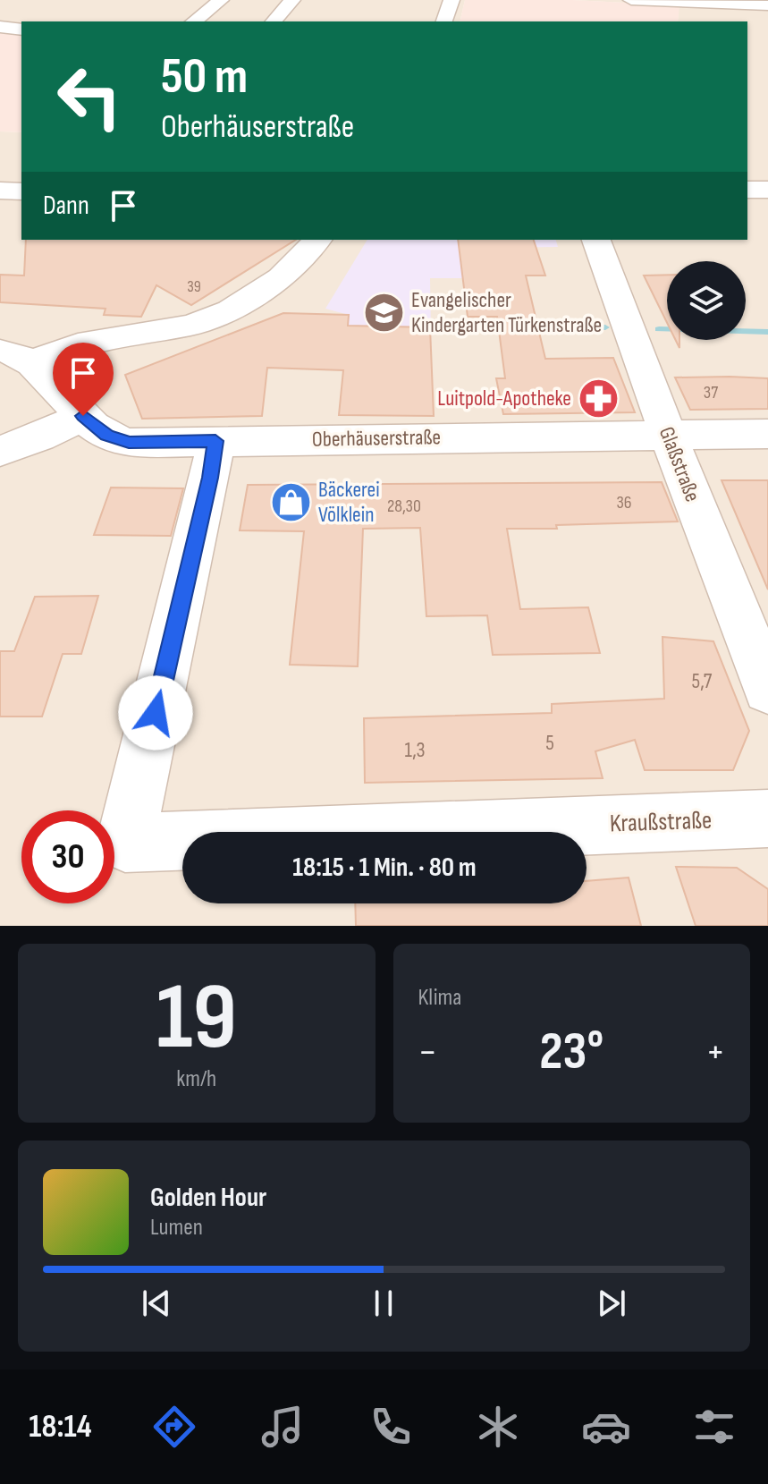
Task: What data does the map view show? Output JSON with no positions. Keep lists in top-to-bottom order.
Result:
{
  "streets": {
    "street": ["Oberhäuserstraße", "Glaßstraße", "Kraußstraße"]
  },
  "crossings": [
    ["Oberhäuserstraße", "Glaßstraße"],
    ["Oberhäuserstraße", "Kraußstraße"]
  ],
  "places": {
    "school or university": ["Evangelischer Kindergarten Türkenstraße"],
    "pharmacy": ["Luitpold-Apotheke"],
    "shop": ["Bäckerei Völklein"]
  },
  "house_numbers": [
    "39",
    "37",
    "36",
    "28,30",
    "5,7",
    "5",
    "1,3"
  ],
  "page": {
    "turn": ["50 m", "Oberhäuserstraße"],
    "then": "Dann",
    "limit": "30",
    "trip": "18:15 · 1 Min. · 80 m",
    "tile": [
      ["19", "km/h"],
      "Klima"
    ],
    "heat": ["−", "23°", "+"],
    "song": ["Golden Hour", "Lumen"],
    "tabs": "18:14"
  }
}
